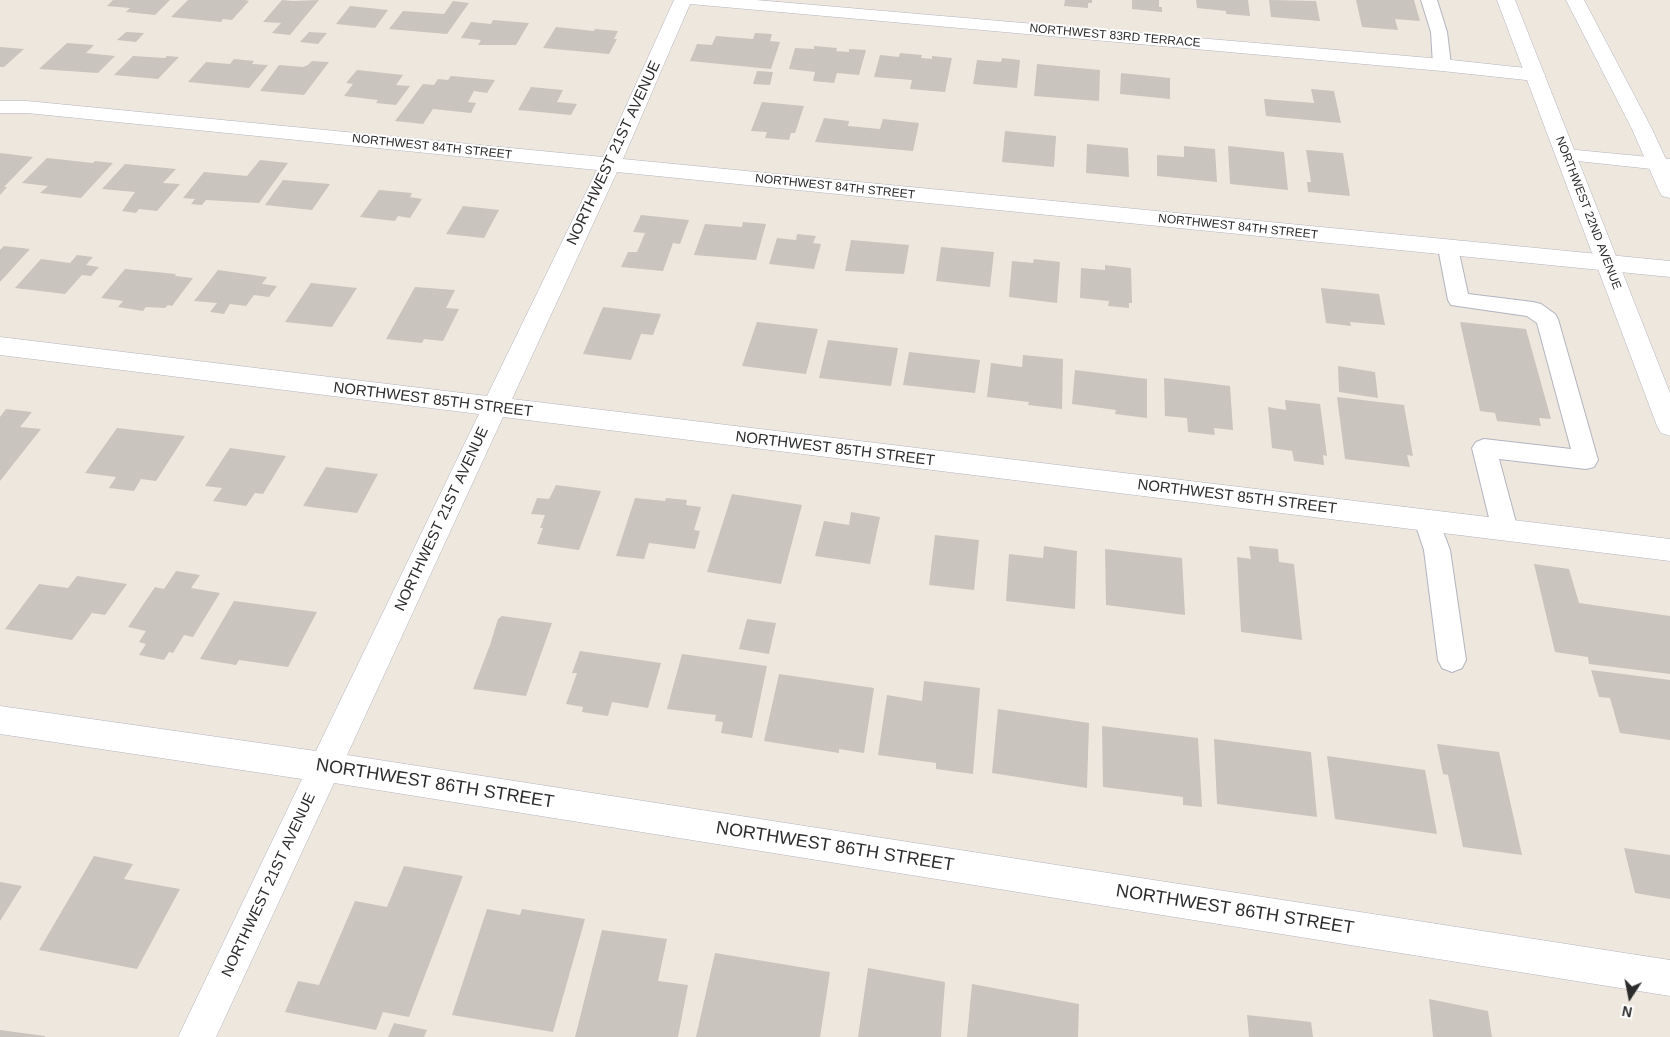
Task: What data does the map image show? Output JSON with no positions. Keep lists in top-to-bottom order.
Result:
{
  "streets": {
    "street": [
      "NORTHWEST 83RD TERRACE",
      "NORTHWEST 84TH STREET",
      "NORTHWEST 21ST AVENUE",
      "NORTHWEST 22ND AVENUE",
      "NORTHWEST 85TH STREET",
      "NORTHWEST 86TH STREET"
    ]
  },
  "crossings": [
    ["NORTHWEST 83RD TERRACE", "NORTHWEST 22ND AVENUE"],
    ["NORTHWEST 84TH STREET", "NORTHWEST 21ST AVENUE"],
    ["NORTHWEST 84TH STREET", "NORTHWEST 22ND AVENUE"],
    ["NORTHWEST 21ST AVENUE", "NORTHWEST 85TH STREET"],
    ["NORTHWEST 21ST AVENUE", "NORTHWEST 86TH STREET"]
  ],
  "north": "bottom"
}
